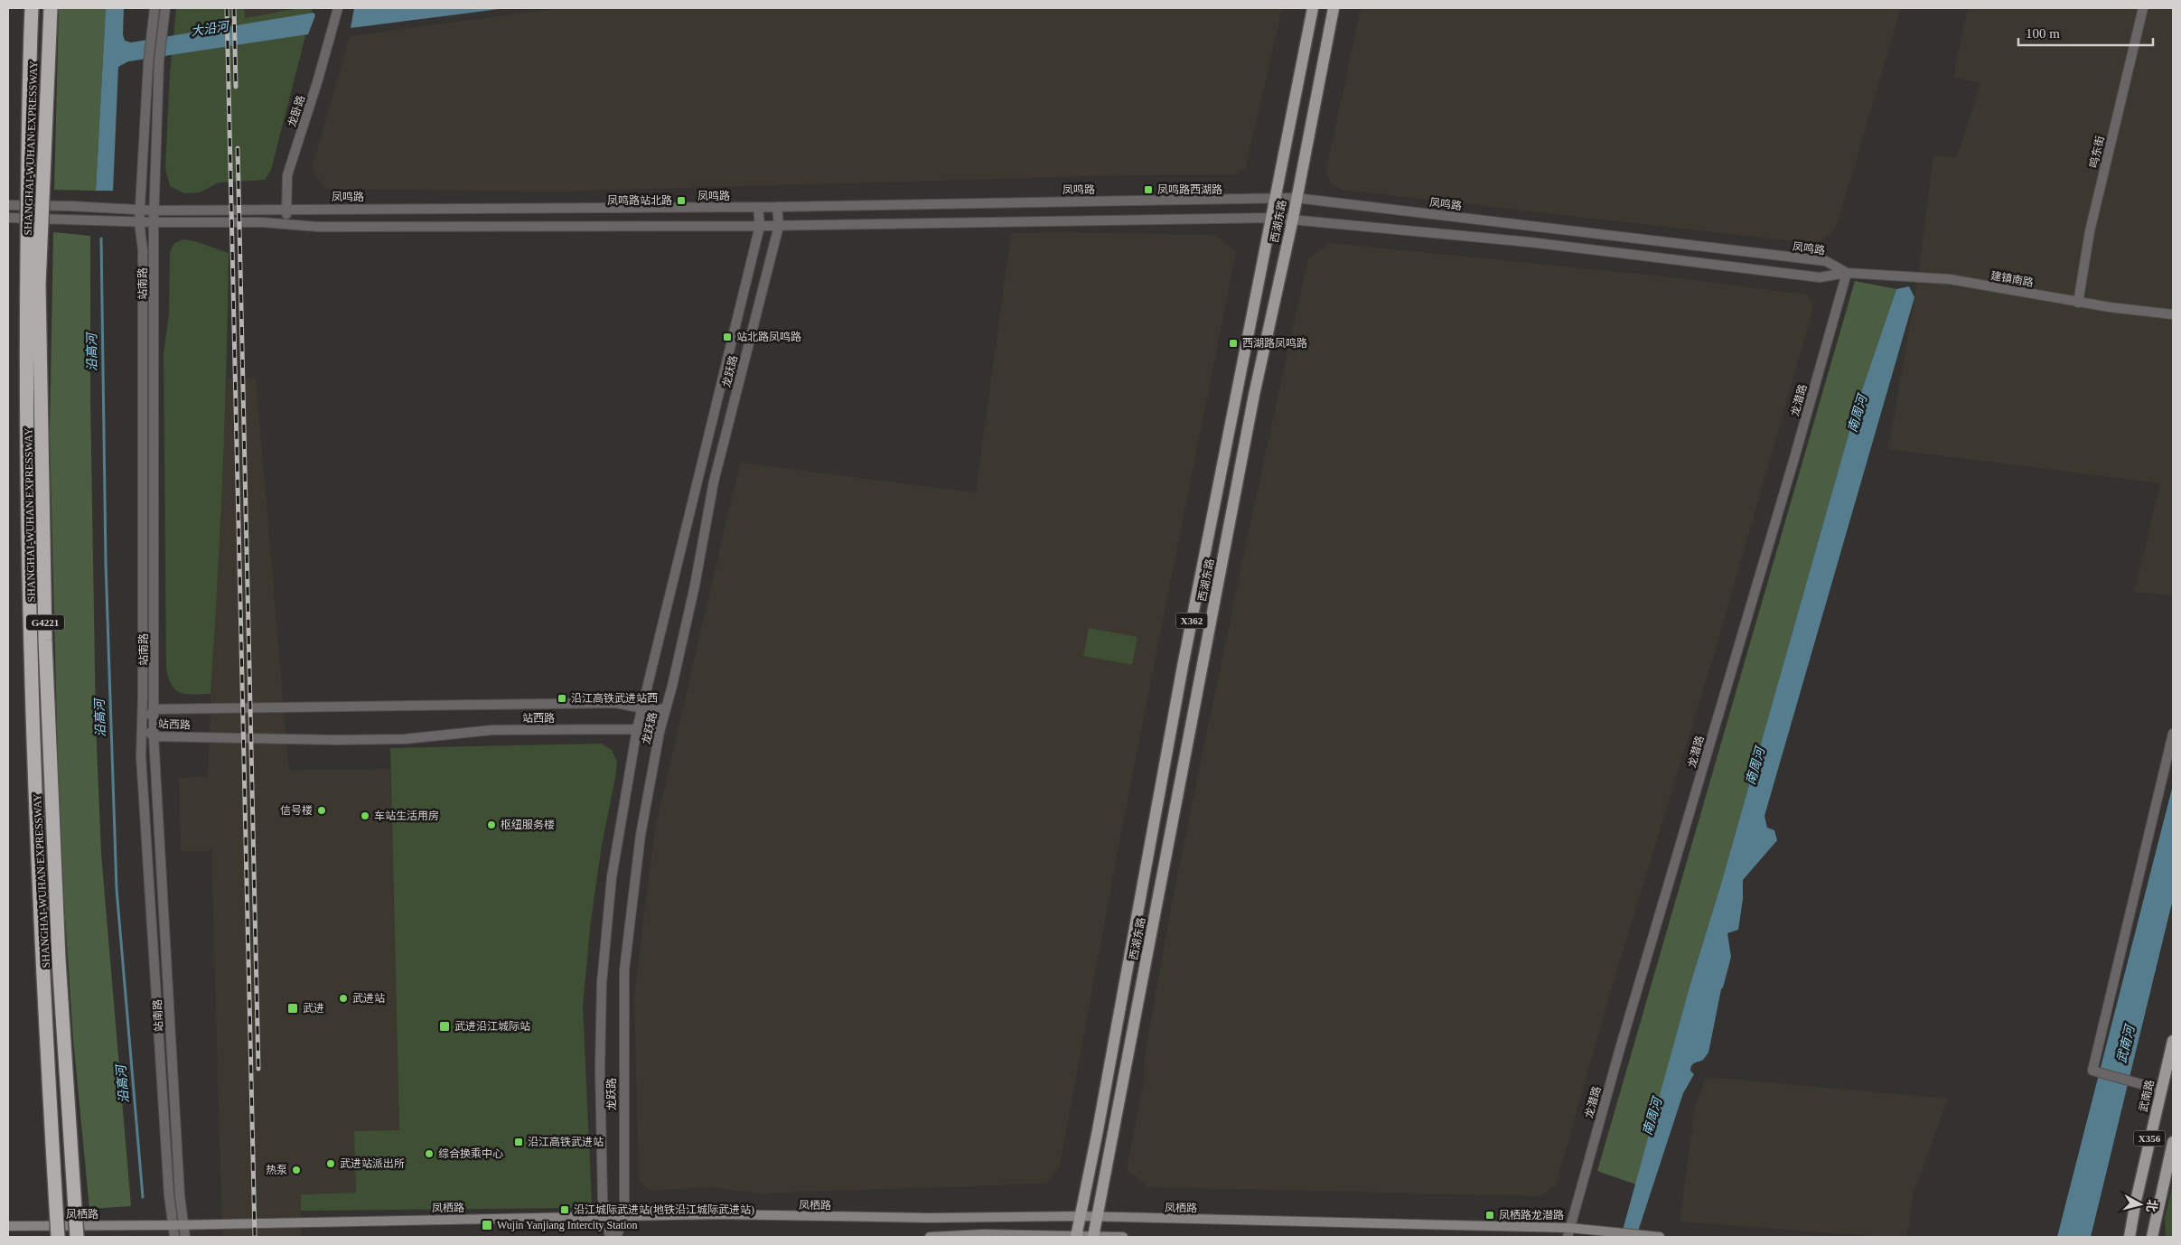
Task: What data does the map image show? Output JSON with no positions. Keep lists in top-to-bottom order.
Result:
{
  "streets": {
    "highway": ["SHANGHAI-WUHAN EXPRESSWAY", "G4221"],
    "main road": [
      "西湖东路",
      "X362",
      "武南路",
      "X356",
      "凤栖路"
    ],
    "street": [
      "龙卧路",
      "鸣东街",
      "凤鸣路",
      "建镇南路",
      "站南路",
      "龙跃路",
      "龙潜路",
      "站西路"
    ]
  },
  "crossings": [
    ["龙卧路", "凤鸣路"],
    ["鸣东街", "建镇南路"],
    ["凤鸣路", "西湖东路"],
    ["凤鸣路", "建镇南路"],
    ["凤鸣路", "站南路"],
    ["凤鸣路", "龙跃路"],
    ["凤鸣路", "龙潜路"],
    ["西湖东路", "凤栖路"],
    ["建镇南路", "龙潜路"],
    ["站南路", "站西路"],
    ["站南路", "凤栖路"],
    ["龙跃路", "站西路"],
    ["龙跃路", "凤栖路"],
    ["龙潜路", "凤栖路"]
  ],
  "water": [
    "大沿河",
    "沿高河",
    "南周河",
    "武南河"
  ],
  "places": {
    "transit": [
      "凤鸣路西湖路",
      "凤鸣路站北路",
      "站北路凤鸣路",
      "西湖路凤鸣路",
      "沿江高铁武进站西",
      "武进",
      "武进沿江城际站",
      "沿江高铁武进站",
      "沿江城际武进站(地铁沿江城际武进站)",
      "凤栖路龙潜路",
      "Wujin Yanjiang Intercity Station"
    ],
    "other": [
      "信号楼",
      "车站生活用房",
      "枢纽服务楼",
      "武进站",
      "综合换乘中心",
      "武进站派出所",
      "热泵"
    ]
  },
  "scale_bar": "100 m",
  "north": "right"
}
